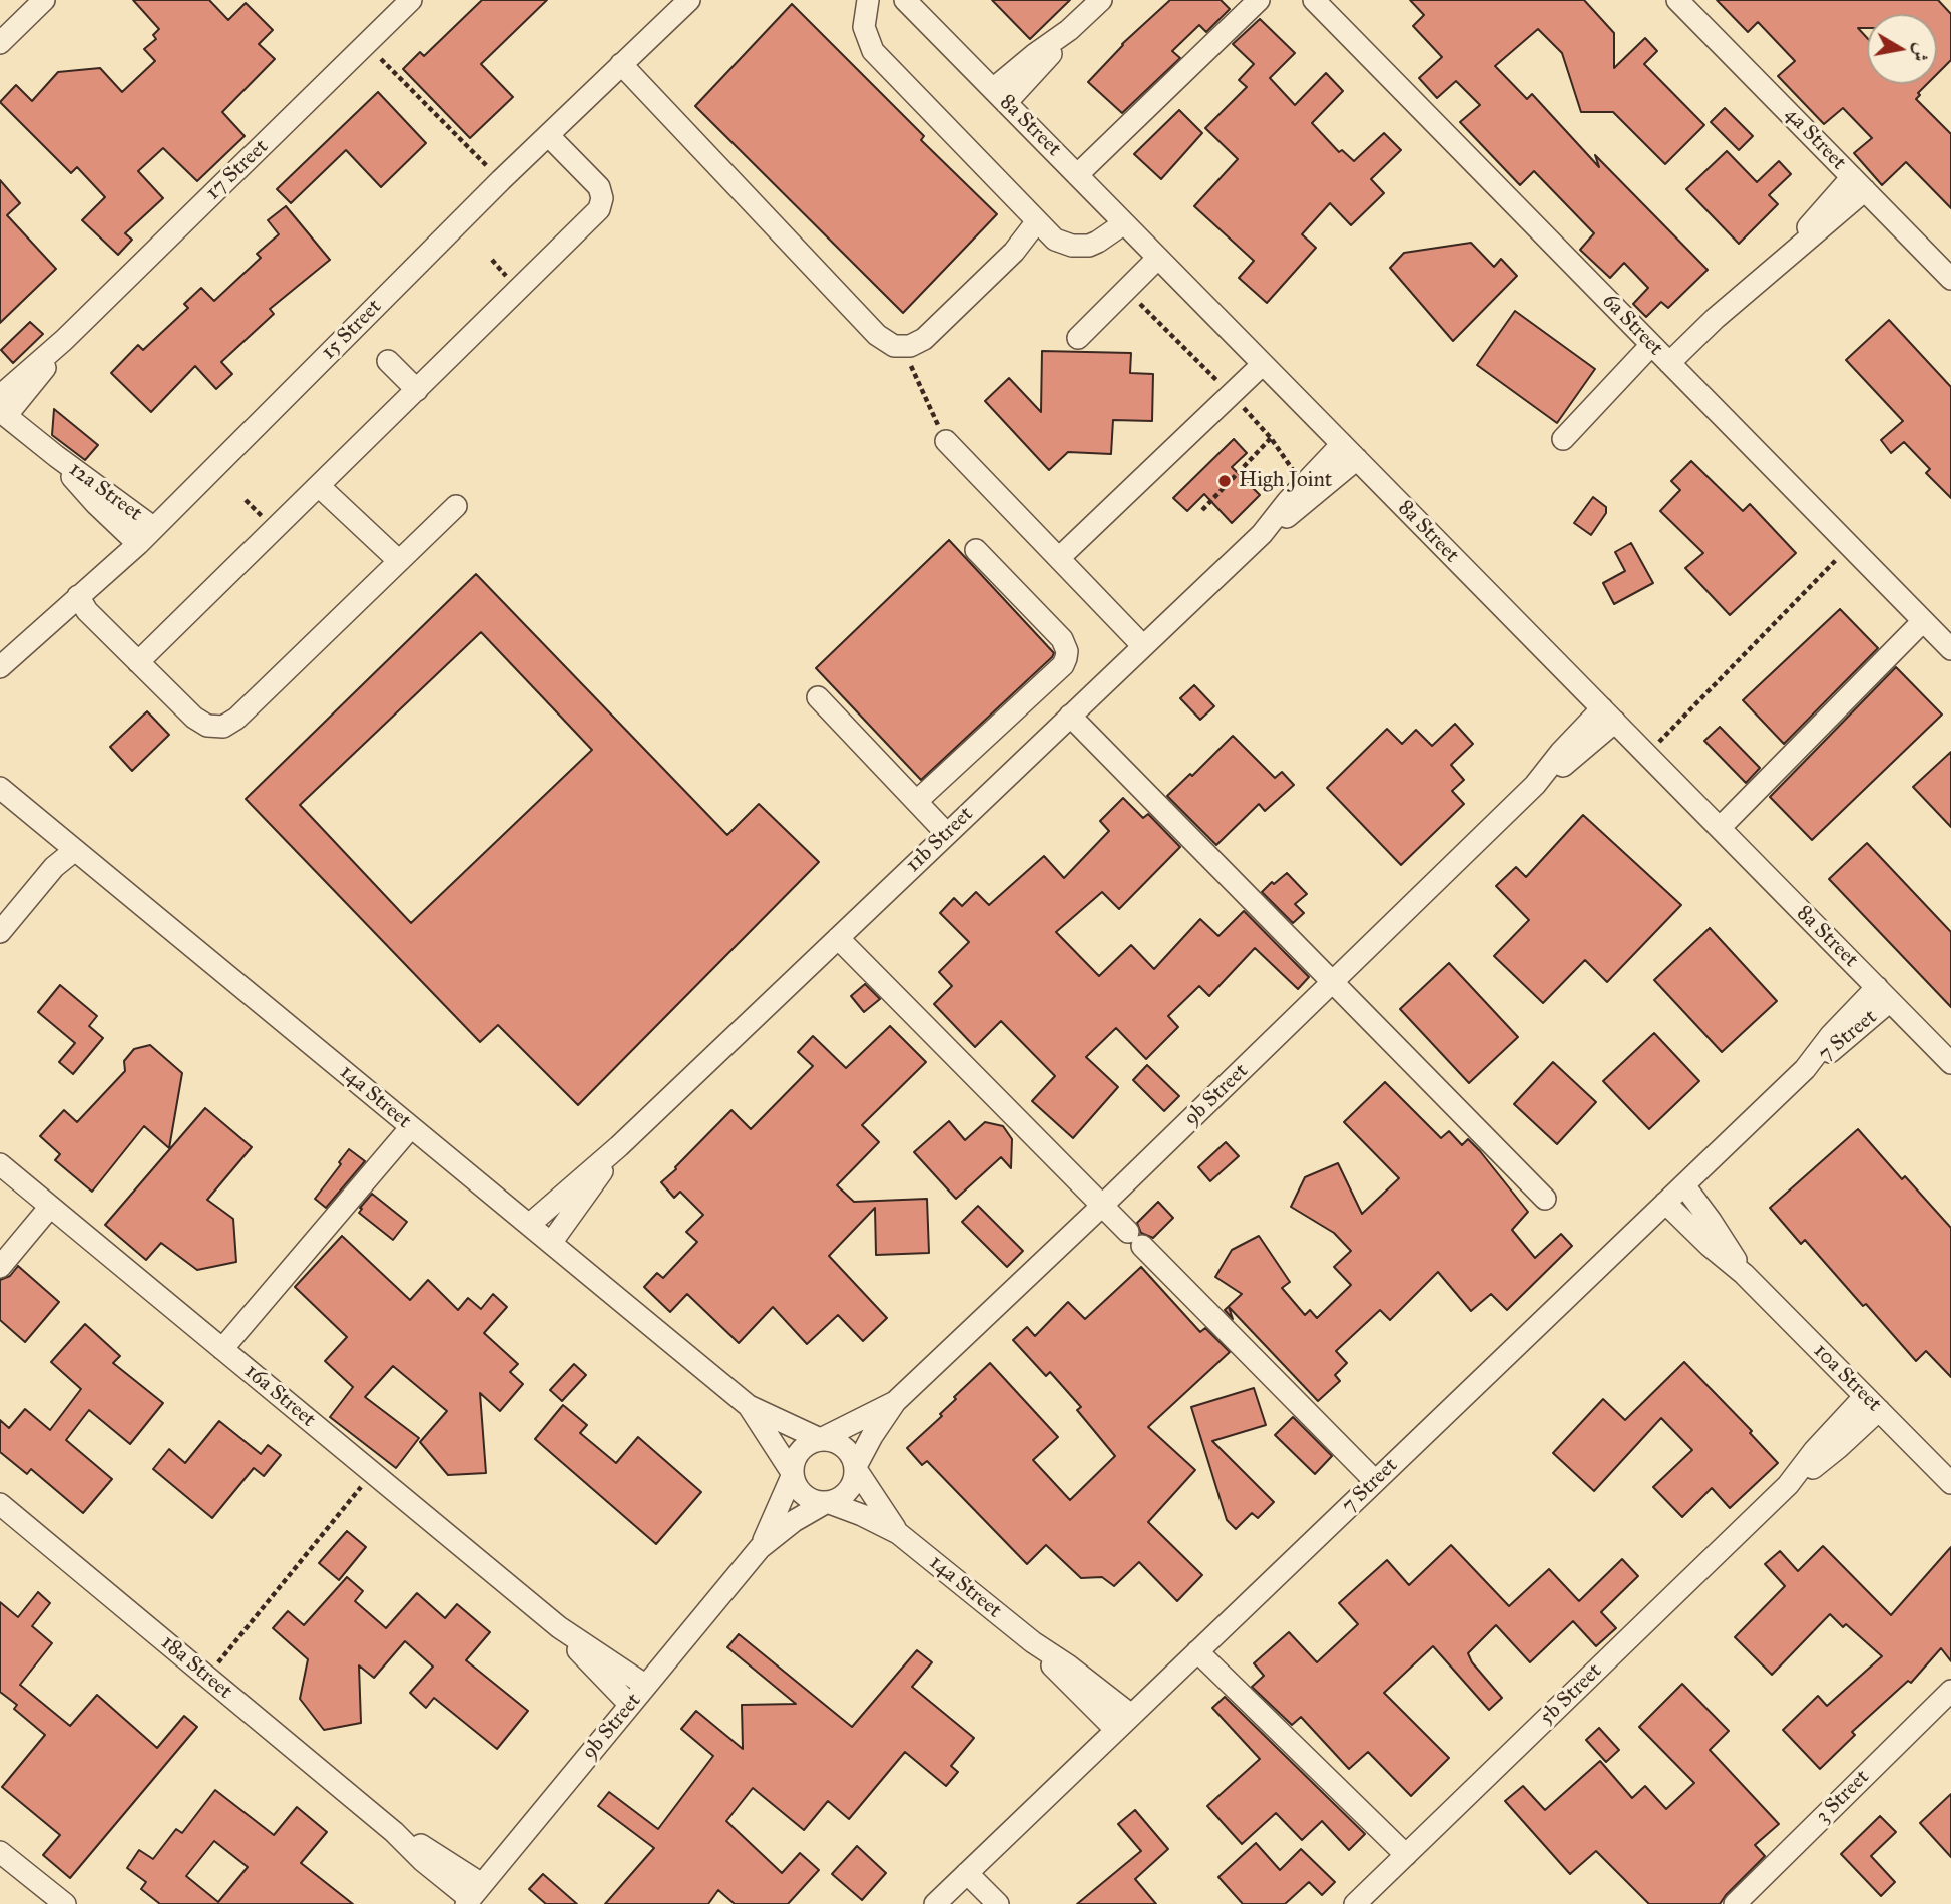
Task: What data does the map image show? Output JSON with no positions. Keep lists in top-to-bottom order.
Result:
{
  "streets": {
    "street": [
      "8a Street",
      "4a Street",
      "17 Street",
      "6a Street",
      "15 Street",
      "12a Street",
      "11b Street",
      "7 Street",
      "9b Street",
      "14a Street",
      "10a Street",
      "16a Street",
      "18a Street",
      "5b Street",
      "3 Street"
    ]
  },
  "crossings": [
    ["8a Street", "11b Street"],
    ["8a Street", "7 Street"],
    ["8a Street", "9b Street"],
    ["17 Street", "12a Street"],
    ["15 Street", "12a Street"],
    ["11b Street", "14a Street"],
    ["7 Street", "14a Street"],
    ["7 Street", "10a Street"],
    ["9b Street", "14a Street"],
    ["9b Street", "16a Street"],
    ["9b Street", "18a Street"],
    ["10a Street", "5b Street"]
  ],
  "places": ["High Joint"],
  "north": "right"
}
